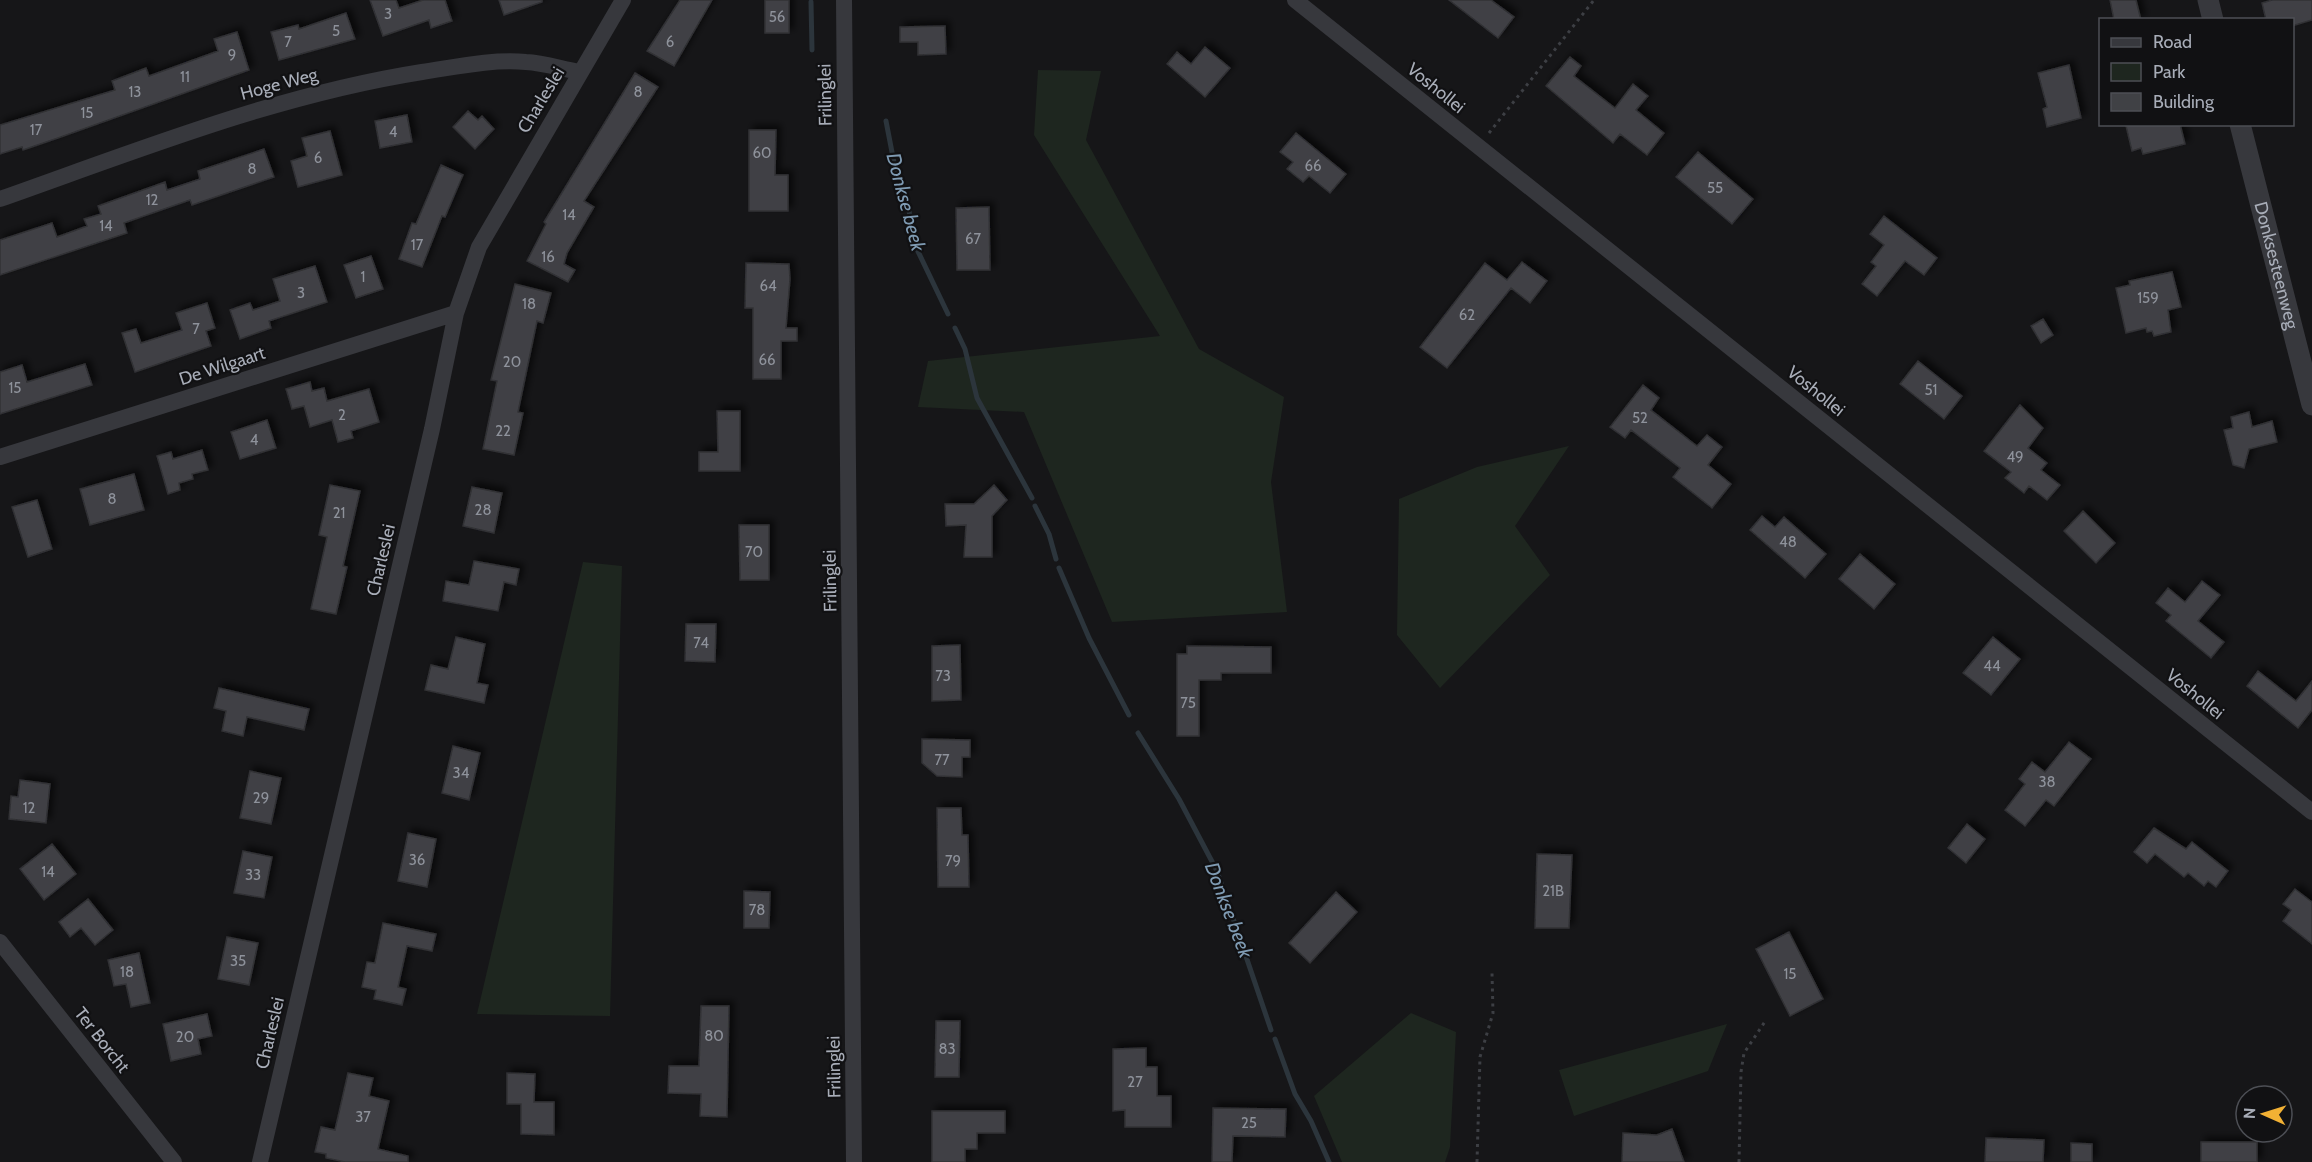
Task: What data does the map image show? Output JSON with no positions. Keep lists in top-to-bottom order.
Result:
{
  "streets": {
    "street": [
      "Hoge Weg",
      "Voshollei",
      "Frilinglei",
      "Charleslei",
      "Donksesteenweg",
      "De Wilgaart",
      "Ter Borcht"
    ]
  },
  "crossings": [
    ["Hoge Weg", "Charleslei"],
    ["Charleslei", "De Wilgaart"]
  ],
  "water": ["Donkse beek"],
  "house_numbers": [
    "3",
    "56",
    "5",
    "7",
    "6",
    "9",
    "11",
    "13",
    "8",
    "15",
    "17",
    "4",
    "60",
    "6",
    "66",
    "8",
    "55",
    "12",
    "14",
    "14",
    "67",
    "17",
    "16",
    "1",
    "64",
    "3",
    "159",
    "18",
    "62",
    "7",
    "66",
    "20",
    "15",
    "51",
    "2",
    "52",
    "22",
    "4",
    "49",
    "8",
    "28",
    "21",
    "48",
    "70",
    "74",
    "44",
    "73",
    "75",
    "77",
    "34",
    "38",
    "29",
    "12",
    "36",
    "79",
    "14",
    "33",
    "21B",
    "78",
    "35",
    "18",
    "15",
    "80",
    "20",
    "83",
    "27",
    "37",
    "25"
  ],
  "legend": ["Road", "Park", "Building"],
  "north": "left"
}
